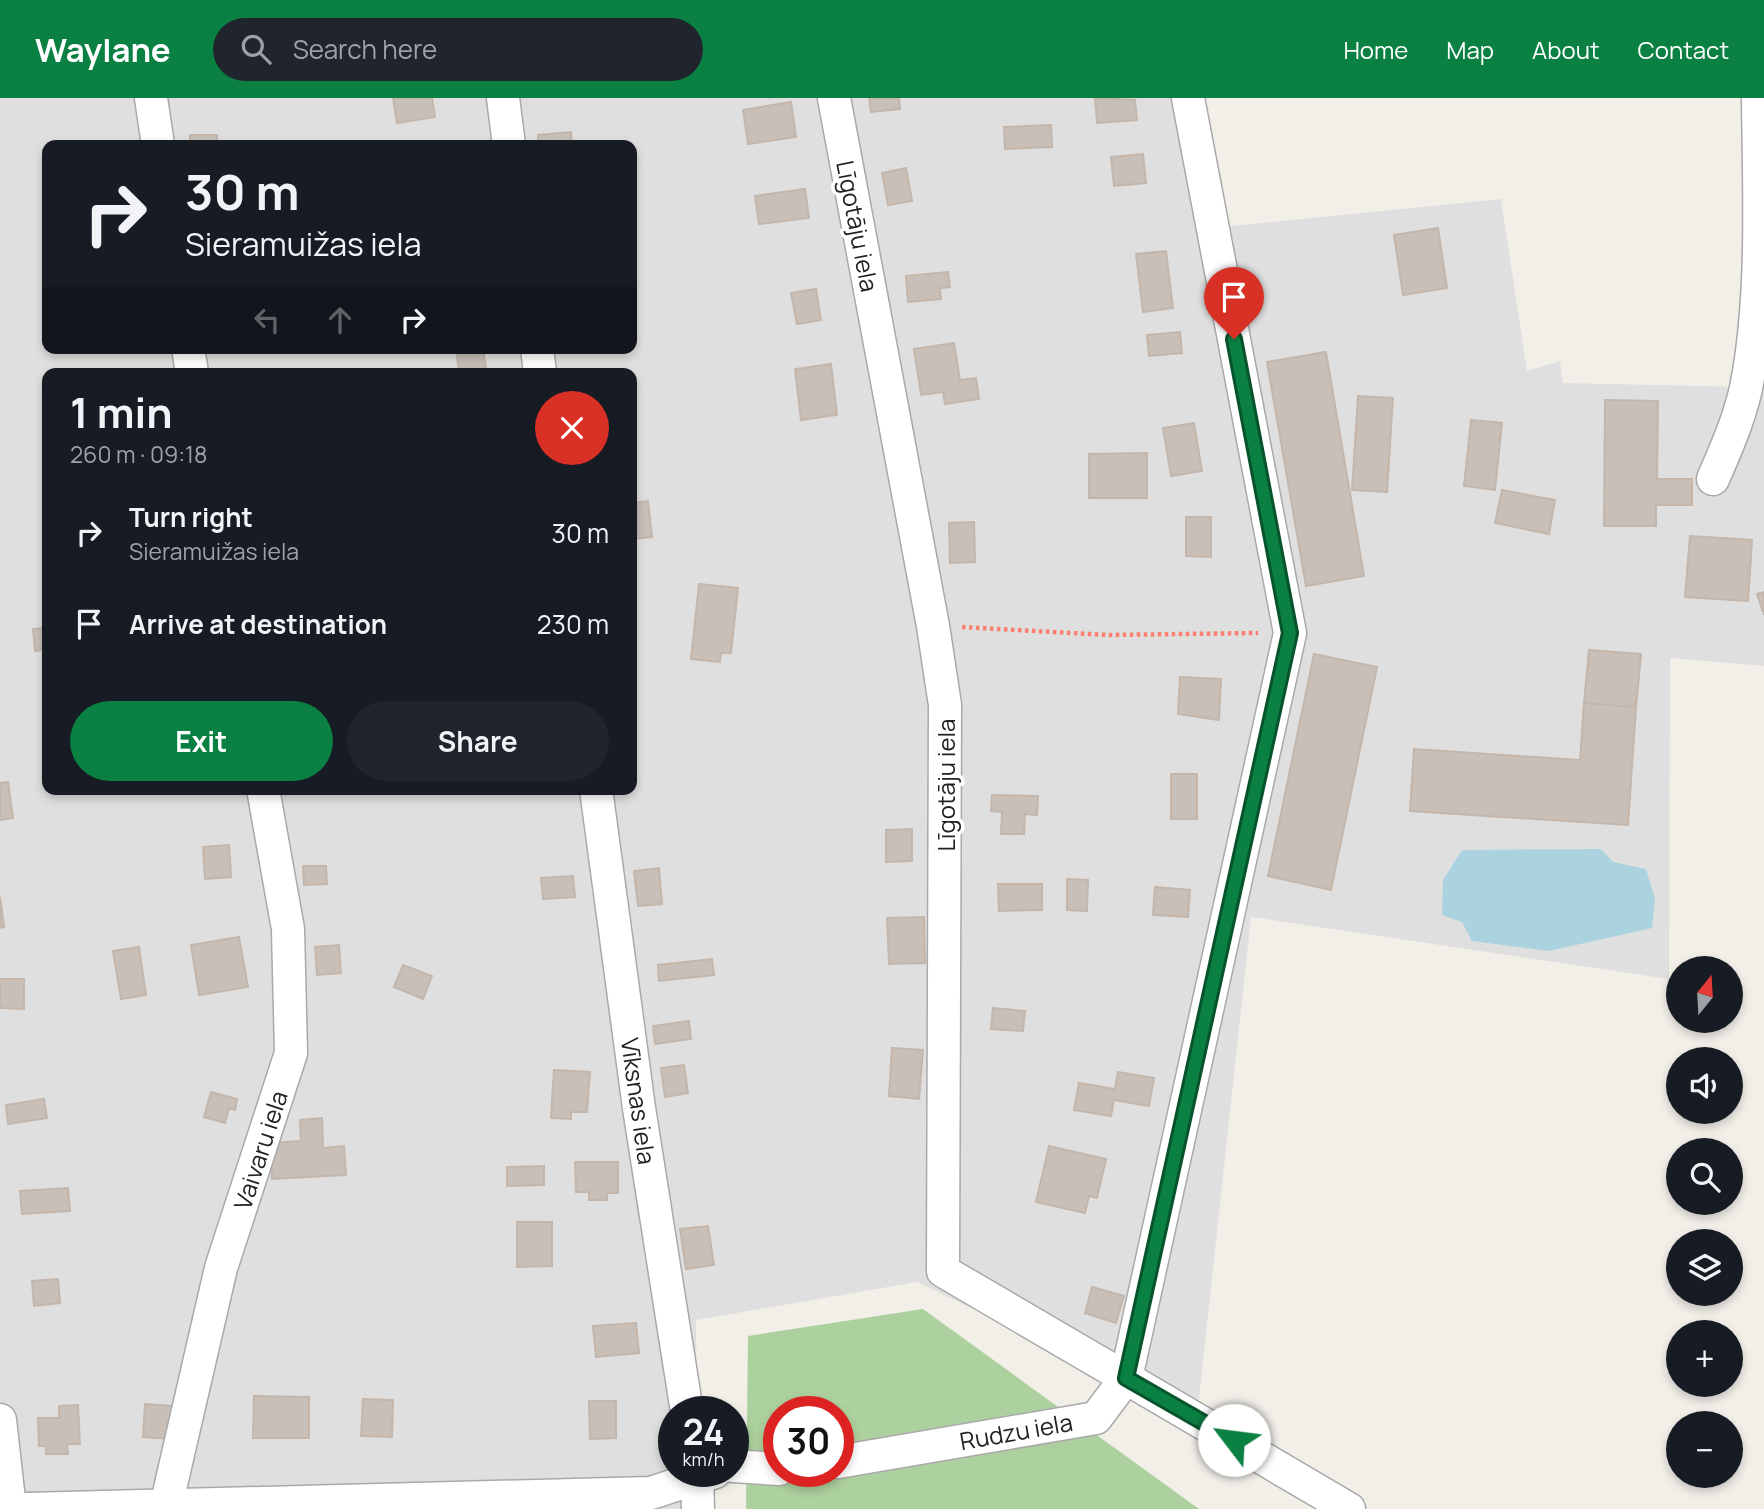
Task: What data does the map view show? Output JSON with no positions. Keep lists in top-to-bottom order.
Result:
{
  "streets": {
    "street": [
      "Līgotāju iela",
      "Vīksnas iela",
      "Vaivaru iela",
      "Rudzu iela"
    ]
  },
  "crossings": [
    ["Līgotāju iela", "Rudzu iela"]
  ],
  "north": "top",
  "page": {
    "header": "Waylane",
    "search": "Search here",
    "nav": [
      "Home",
      "Map",
      "About",
      "Contact"
    ],
    "turn": ["30 m", "Sieramuižas iela"],
    "heading": ["1 min", "260 m · 09:18"],
    "list": [
      {
        "name": "Turn right",
        "note": "Sieramuižas iela",
        "value": "30 m"
      },
      {
        "name": "Arrive at destination",
        "value": "230 m"
      }
    ],
    "buttons": ["Exit", "Share"],
    "map_buttons": ["+", "−"],
    "speed": "24 km/h",
    "limit": "30"
  }
}
